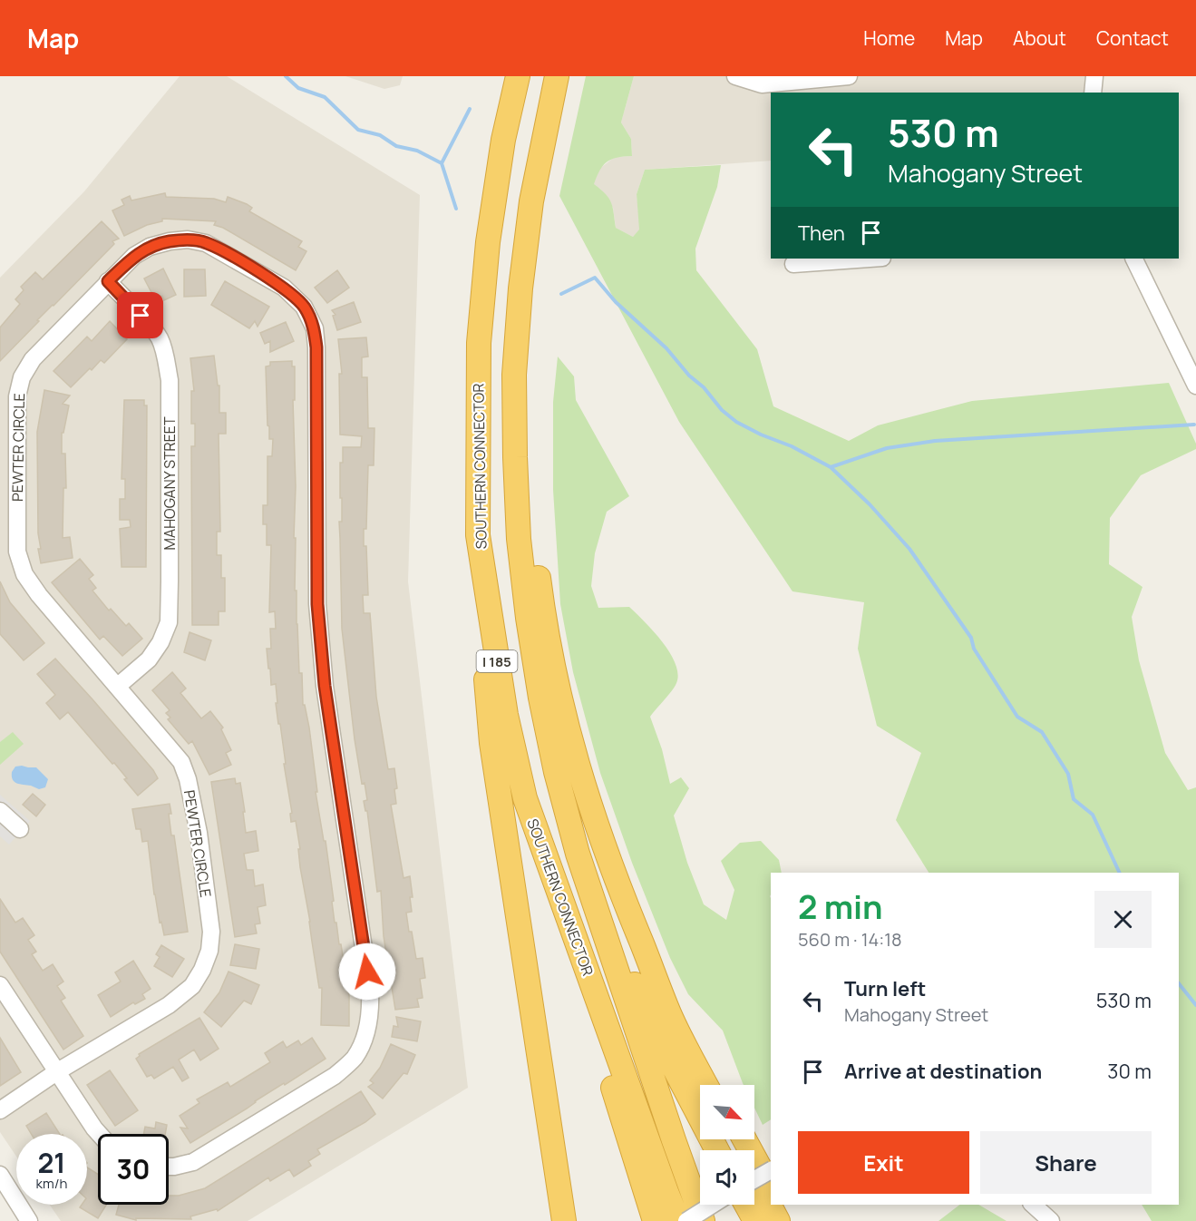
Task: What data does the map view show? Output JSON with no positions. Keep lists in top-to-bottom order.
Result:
{
  "streets": {
    "highway": ["SOUTHERN CONNECTOR", "I 185"],
    "street": ["PEWTER CIRCLE", "MAHOGANY STREET"]
  },
  "crossings": [
    ["PEWTER CIRCLE", "MAHOGANY STREET"]
  ],
  "north": "bottom right",
  "page": {
    "header": "Map",
    "nav": [
      "Home",
      "Map",
      "About",
      "Contact"
    ],
    "turn": ["530 m", "Mahogany Street"],
    "then": "Then",
    "heading": ["2 min", "560 m · 14:18"],
    "list": [
      {
        "name": "Turn left",
        "note": "Mahogany Street",
        "value": "530 m"
      },
      {
        "name": "Arrive at destination",
        "value": "30 m"
      }
    ],
    "buttons": ["Exit", "Share"],
    "speed": "21 km/h",
    "limit": "30"
  }
}
